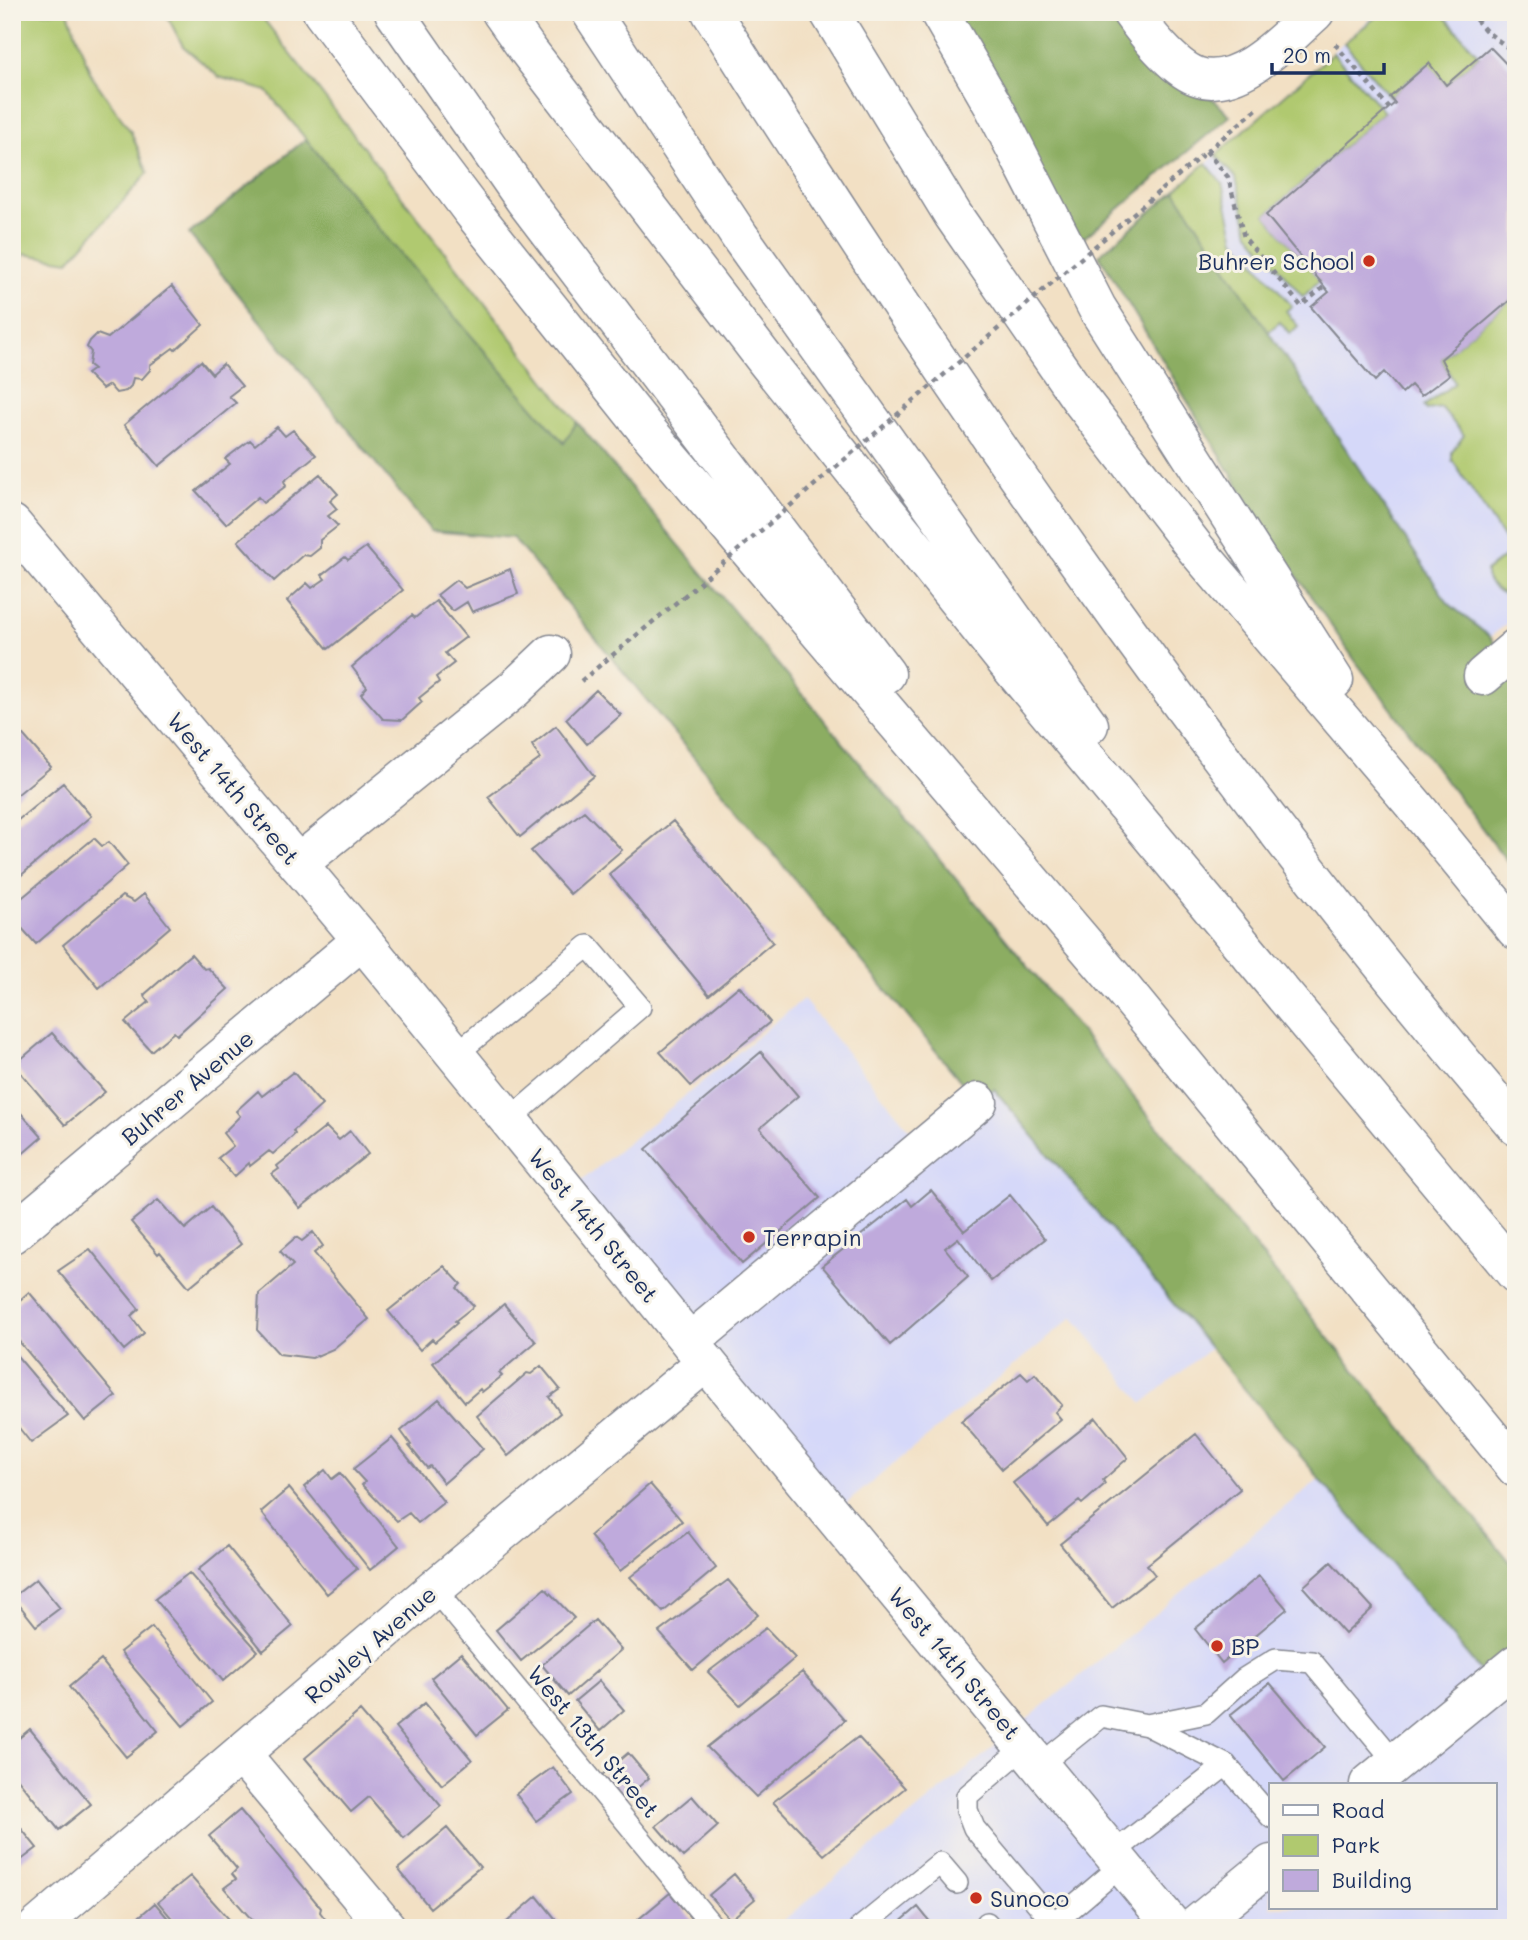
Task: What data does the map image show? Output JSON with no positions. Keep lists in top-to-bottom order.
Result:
{
  "streets": {
    "main road": ["West 14th Street", "Buhrer Avenue", "Rowley Avenue"],
    "lane": ["West 13th Street"]
  },
  "crossings": [
    ["West 14th Street", "Buhrer Avenue"],
    ["West 14th Street", "Rowley Avenue"],
    ["Rowley Avenue", "West 13th Street"]
  ],
  "places": [
    "Buhrer School",
    "Terrapin",
    "BP",
    "Sunoco"
  ],
  "legend": ["Road", "Park", "Building"],
  "scale_bar": "20 m"
}
